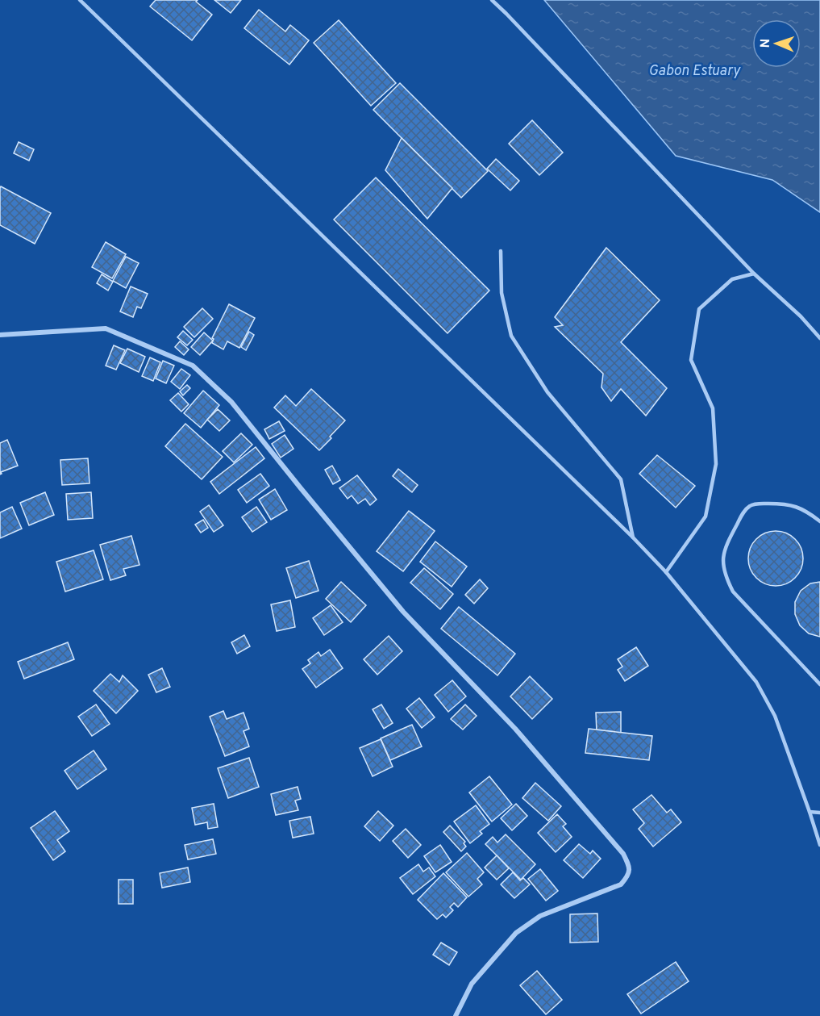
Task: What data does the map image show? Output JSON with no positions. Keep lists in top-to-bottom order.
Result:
{
  "water": ["Gabon Estuary"],
  "north": "left"
}
